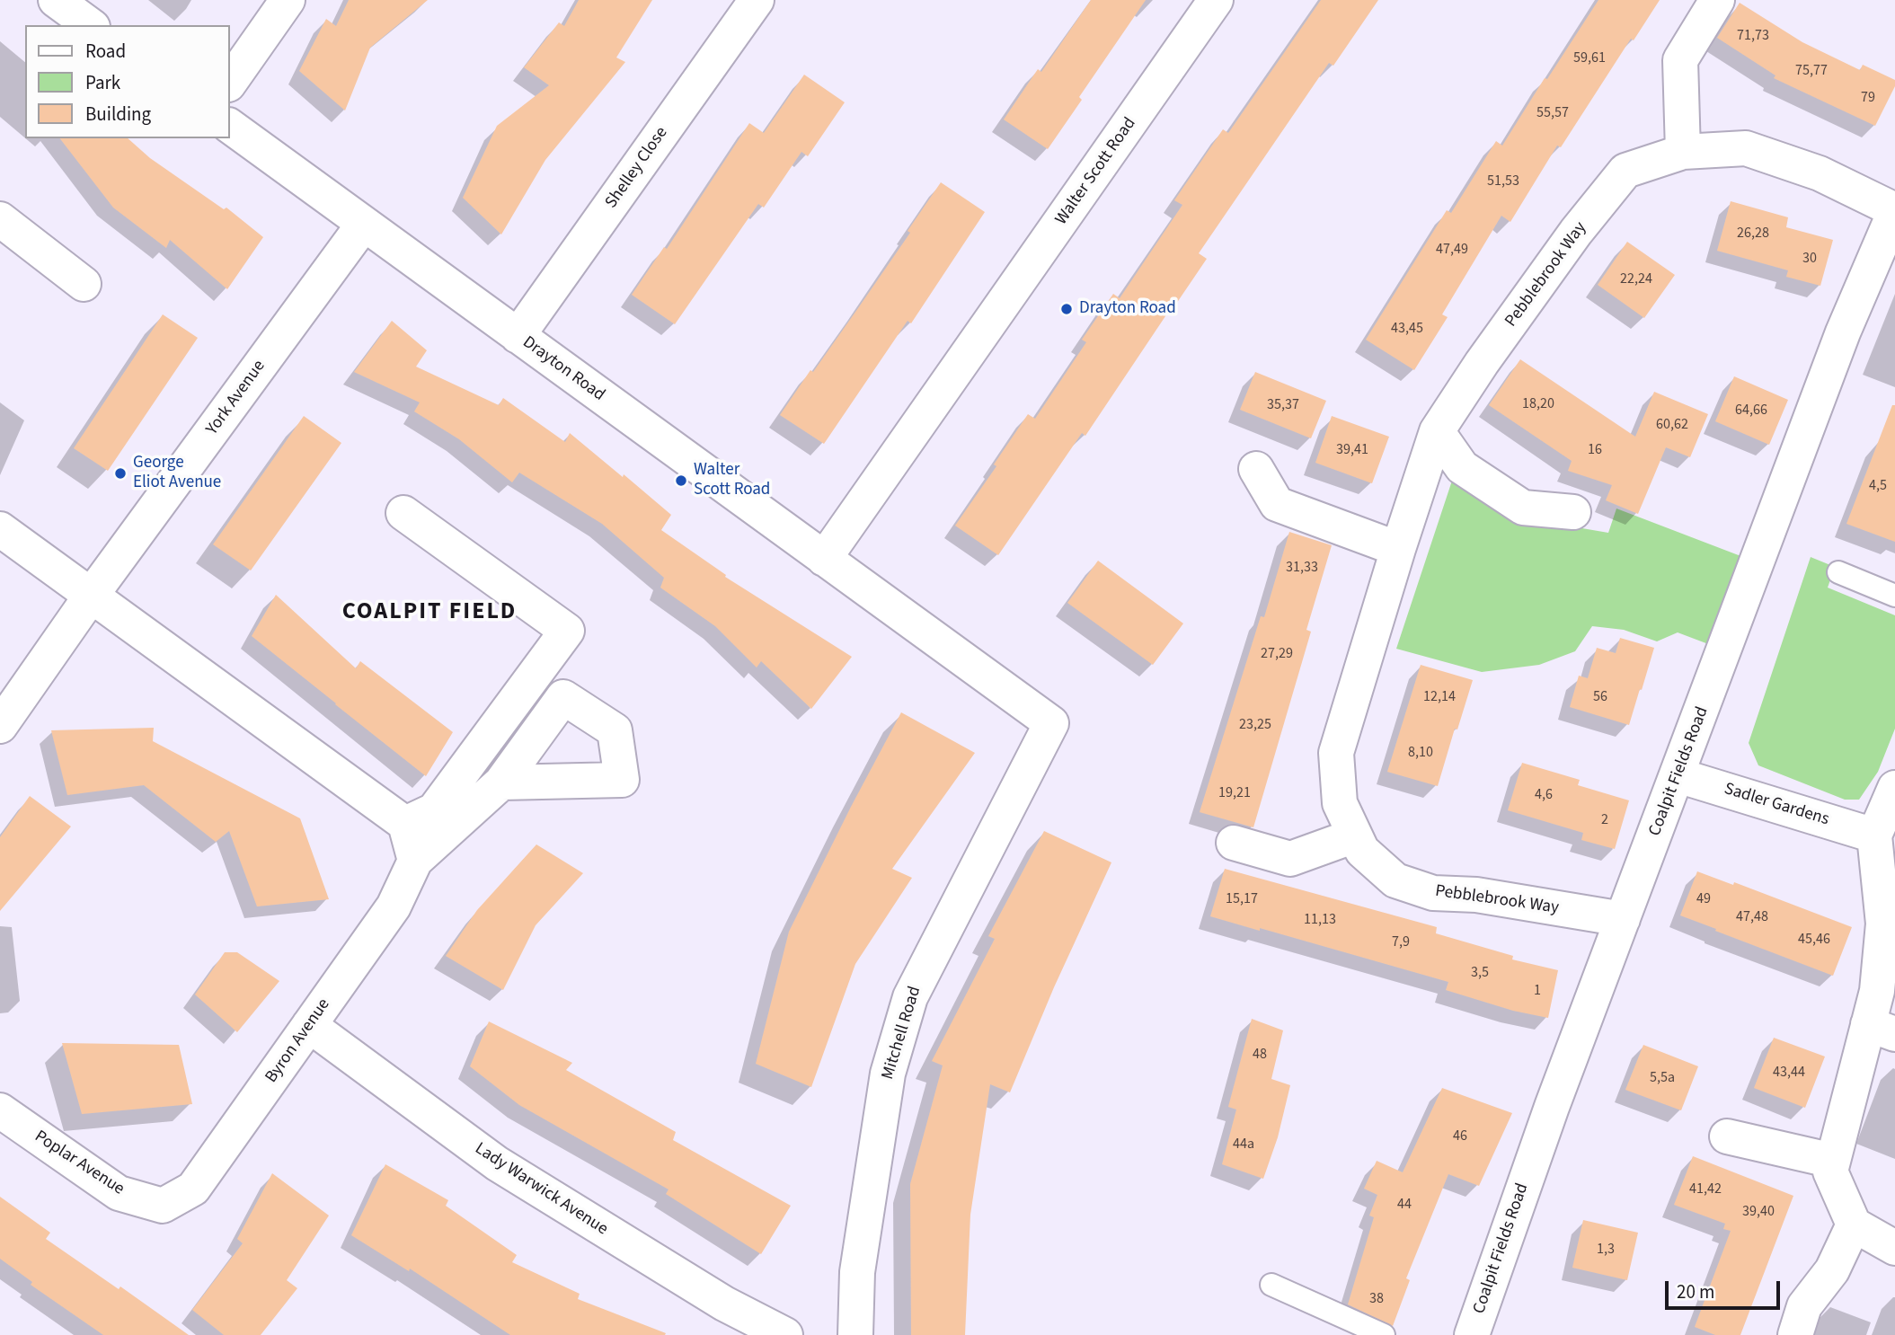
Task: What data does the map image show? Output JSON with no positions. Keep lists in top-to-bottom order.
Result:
{
  "streets": {
    "street": [
      "Shelley Close",
      "Walter Scott Road",
      "Pebblebrook Way",
      "Drayton Road",
      "York Avenue",
      "Coalpit Fields Road",
      "Sadler Gardens",
      "Mitchell Road",
      "Byron Avenue",
      "Poplar Avenue",
      "Lady Warwick Avenue"
    ]
  },
  "crossings": [
    ["Shelley Close", "Drayton Road"],
    ["Walter Scott Road", "Drayton Road"],
    ["Pebblebrook Way", "Coalpit Fields Road"],
    ["Drayton Road", "York Avenue"],
    ["Drayton Road", "Mitchell Road"],
    ["Coalpit Fields Road", "Sadler Gardens"],
    ["Byron Avenue", "Poplar Avenue"],
    ["Byron Avenue", "Lady Warwick Avenue"]
  ],
  "districts": ["COALPIT FIELD"],
  "places": ["Drayton Road", "George Eliot Avenue", "Walter Scott Road"],
  "house_numbers": [
    "71,73",
    "59,61",
    "75,77",
    "79",
    "55,57",
    "51,53",
    "26,28",
    "47,49",
    "30",
    "22,24",
    "43,45",
    "18,20",
    "35,37",
    "64,66",
    "60,62",
    "39,41",
    "16",
    "4,5",
    "31,33",
    "27,29",
    "12,14",
    "56",
    "23,25",
    "8,10",
    "19,21",
    "4,6",
    "2",
    "15,17",
    "49",
    "47,48",
    "11,13",
    "45,46",
    "7,9",
    "3,5",
    "1",
    "48",
    "43,44",
    "5,5a",
    "46",
    "44a",
    "41,42",
    "44",
    "39,40",
    "1,3",
    "38"
  ],
  "legend": ["Road", "Park", "Building"],
  "scale_bar": "20 m"
}
